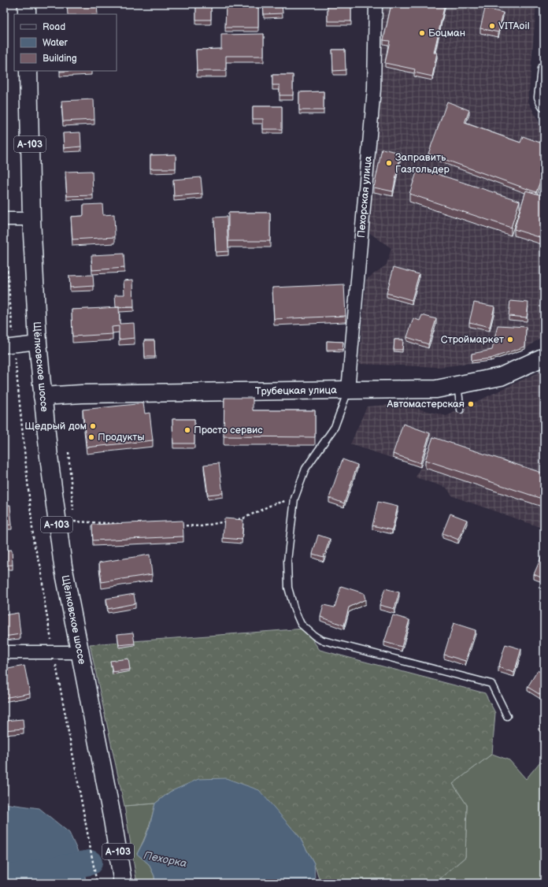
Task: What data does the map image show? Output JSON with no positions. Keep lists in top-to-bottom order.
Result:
{
  "streets": {
    "main road": ["А-103", "Щёлковское шоссе", "Трубецкая улица"],
    "street": ["Пехорская улица"]
  },
  "crossings": [
    ["Пехорская улица", "Трубецкая улица"],
    ["Щёлковское шоссе", "Трубецкая улица"]
  ],
  "water": ["Пехорка"],
  "places": [
    "VITAoil",
    "Боцман",
    "Заправить Газгольдер",
    "Строймаркет",
    "Автомастерская",
    "Щедрый дом",
    "Просто сервис",
    "Продукты"
  ],
  "legend": ["Road", "Water", "Building"]
}
